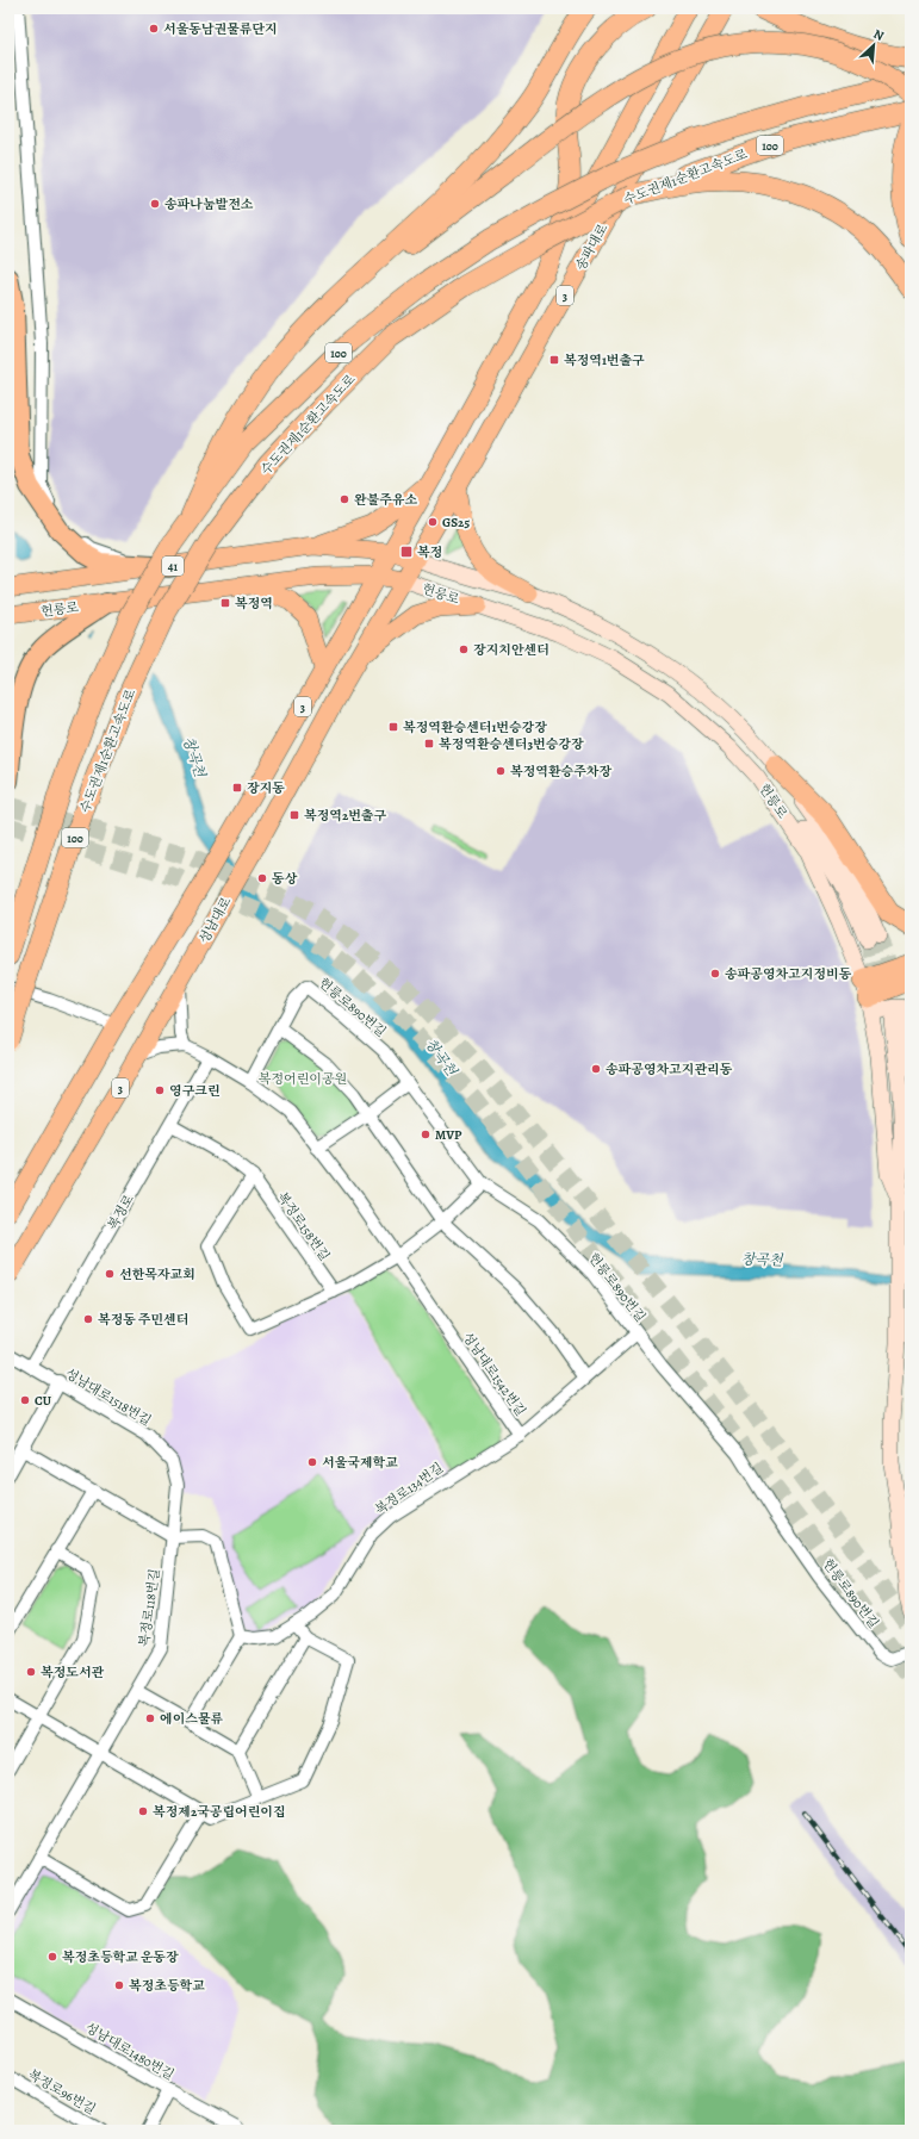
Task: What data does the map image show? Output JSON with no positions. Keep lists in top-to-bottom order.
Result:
{
  "streets": {
    "highway": ["100", "수도권제1순환고속도로"],
    "main road": [
      "송파대로",
      "3",
      "41",
      "헌릉로",
      "성남대로"
    ],
    "street": [
      "헌릉로890번길",
      "복정로",
      "복정로158번길",
      "성남대로1542번길",
      "성남대로1518번길",
      "복정로134번길",
      "복정로118번길",
      "성남대로1480번길",
      "복정로96번길"
    ]
  },
  "crossings": [
    ["송파대로", "헌릉로"],
    ["송파대로", "성남대로"],
    ["3", "헌릉로"],
    ["헌릉로", "성남대로"],
    ["헌릉로890번길", "성남대로1542번길"],
    ["복정로", "복정로158번길"],
    ["복정로", "성남대로1542번길"],
    ["복정로", "성남대로1518번길"],
    ["성남대로1542번길", "복정로134번길"],
    ["성남대로1518번길", "복정로118번길"]
  ],
  "water": ["창곡천"],
  "parks": ["복정어린이공원"],
  "places": {
    "other": [
      "서울동남권물류단지",
      "송파나눔발전소",
      "완불주유소",
      "GS25",
      "장지치안센터",
      "복정역환승주차장",
      "동상",
      "송파공영차고지정비동",
      "송파공영차고지관리동",
      "영구크린",
      "MVP",
      "선한목자교회",
      "복정동 주민센터",
      "CU",
      "서울국제학교",
      "복정도서관",
      "에이스물류",
      "복정제2국공립어린이집",
      "복정초등학교 운동장",
      "복정초등학교"
    ],
    "transit": [
      "복정역1번출구",
      "복정",
      "복정역",
      "복정역환승센터1번승강장",
      "복정역환승센터3번승강장",
      "장지동",
      "복정역2번출구"
    ]
  },
  "north": "top right"
}
